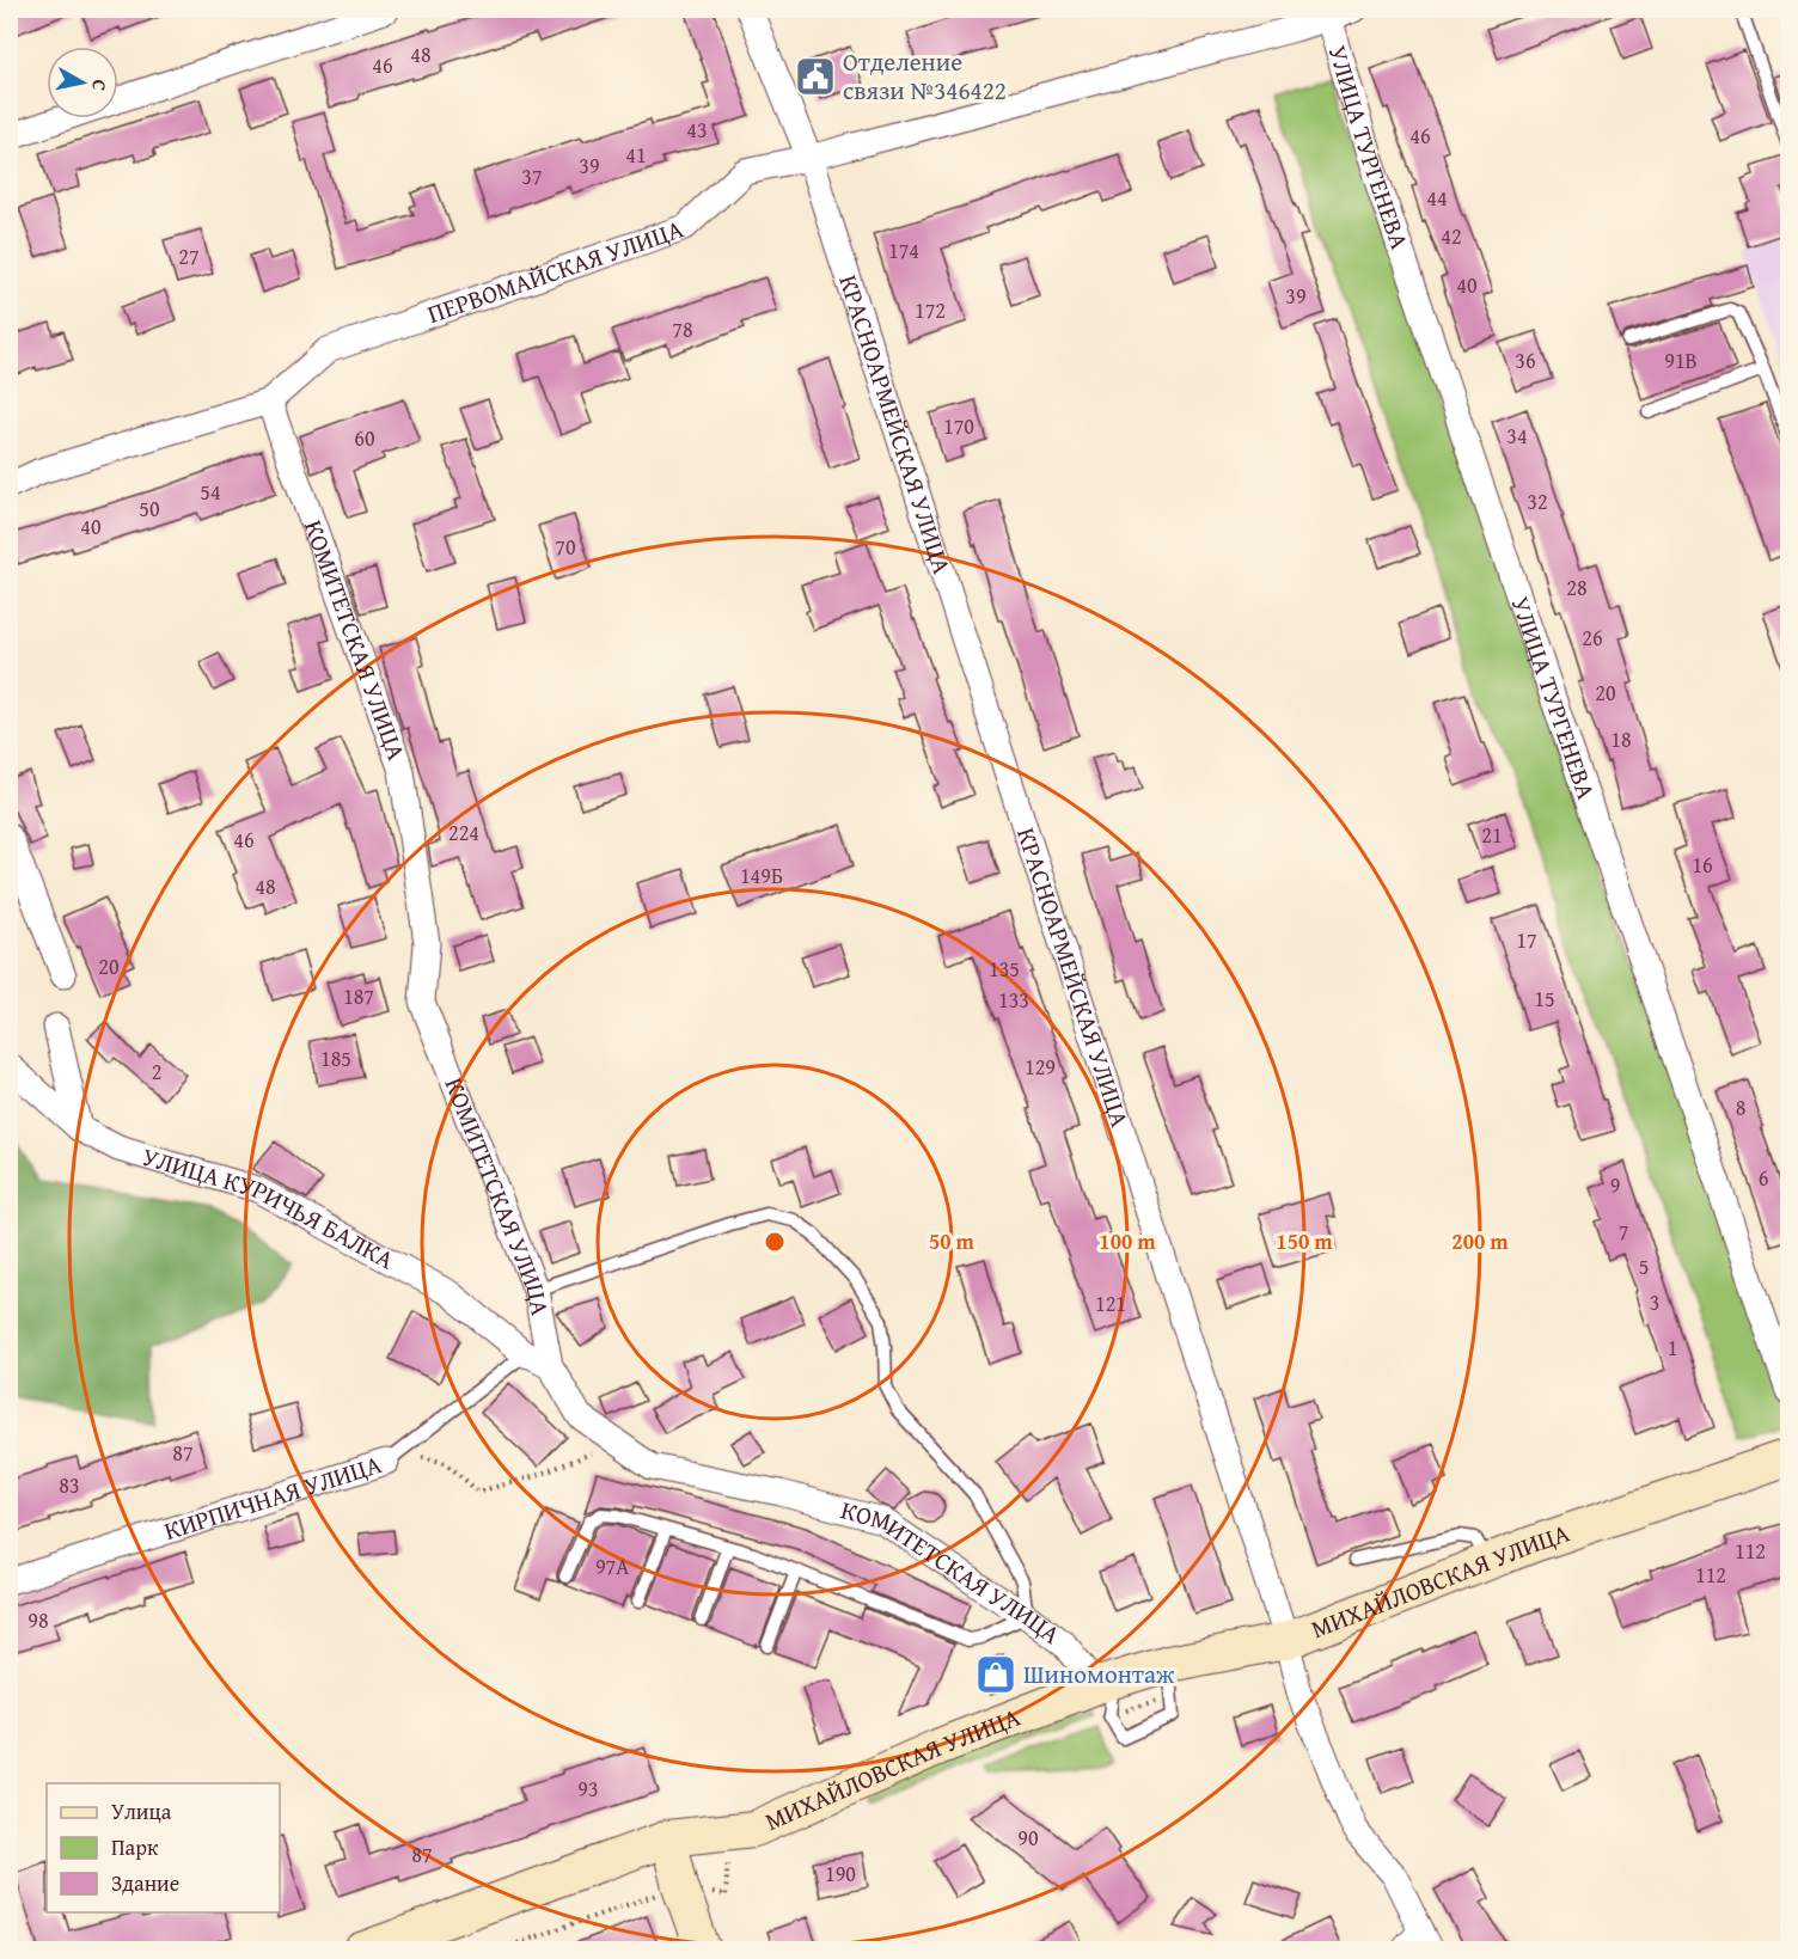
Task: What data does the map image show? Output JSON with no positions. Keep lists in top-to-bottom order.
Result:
{
  "streets": {
    "main road": ["МИХАЙЛОВСКАЯ УЛИЦА"],
    "street": [
      "УЛИЦА ТУРГЕНЕВА",
      "ПЕРВОМАЙСКАЯ УЛИЦА",
      "КРАСНОАРМЕЙСКАЯ УЛИЦА",
      "КОМИТЕТСКАЯ УЛИЦА",
      "УЛИЦА КУРИЧЬЯ БАЛКА",
      "КИРПИЧНАЯ УЛИЦА"
    ]
  },
  "crossings": [
    ["УЛИЦА ТУРГЕНЕВА", "ПЕРВОМАЙСКАЯ УЛИЦА"],
    ["ПЕРВОМАЙСКАЯ УЛИЦА", "КРАСНОАРМЕЙСКАЯ УЛИЦА"],
    ["ПЕРВОМАЙСКАЯ УЛИЦА", "КОМИТЕТСКАЯ УЛИЦА"],
    ["КРАСНОАРМЕЙСКАЯ УЛИЦА", "МИХАЙЛОВСКАЯ УЛИЦА"],
    ["КОМИТЕТСКАЯ УЛИЦА", "МИХАЙЛОВСКАЯ УЛИЦА"],
    ["УЛИЦА КУРИЧЬЯ БАЛКА", "КИРПИЧНАЯ УЛИЦА"]
  ],
  "places": {
    "public building": ["Отделение связи №346422"],
    "shop": ["Шиномонтаж"]
  },
  "house_numbers": [
    "48",
    "46",
    "43",
    "46",
    "41",
    "39",
    "37",
    "44",
    "42",
    "174",
    "27",
    "40",
    "39",
    "172",
    "78",
    "36",
    "91В",
    "170",
    "34",
    "60",
    "54",
    "32",
    "50",
    "40",
    "70",
    "28",
    "26",
    "20",
    "18",
    "224",
    "21",
    "46",
    "16",
    "149Б",
    "48",
    "17",
    "20",
    "135",
    "187",
    "15",
    "133",
    "185",
    "129",
    "2",
    "8",
    "6",
    "9",
    "7",
    "5",
    "3",
    "121",
    "1",
    "87",
    "83",
    "112",
    "97А",
    "112",
    "98",
    "93",
    "90",
    "87",
    "190"
  ],
  "legend": ["Улица", "Парк", "Здание"],
  "north": "right",
  "rings": [
    "50 m",
    "100 m",
    "150 m",
    "200 m"
  ]
}
